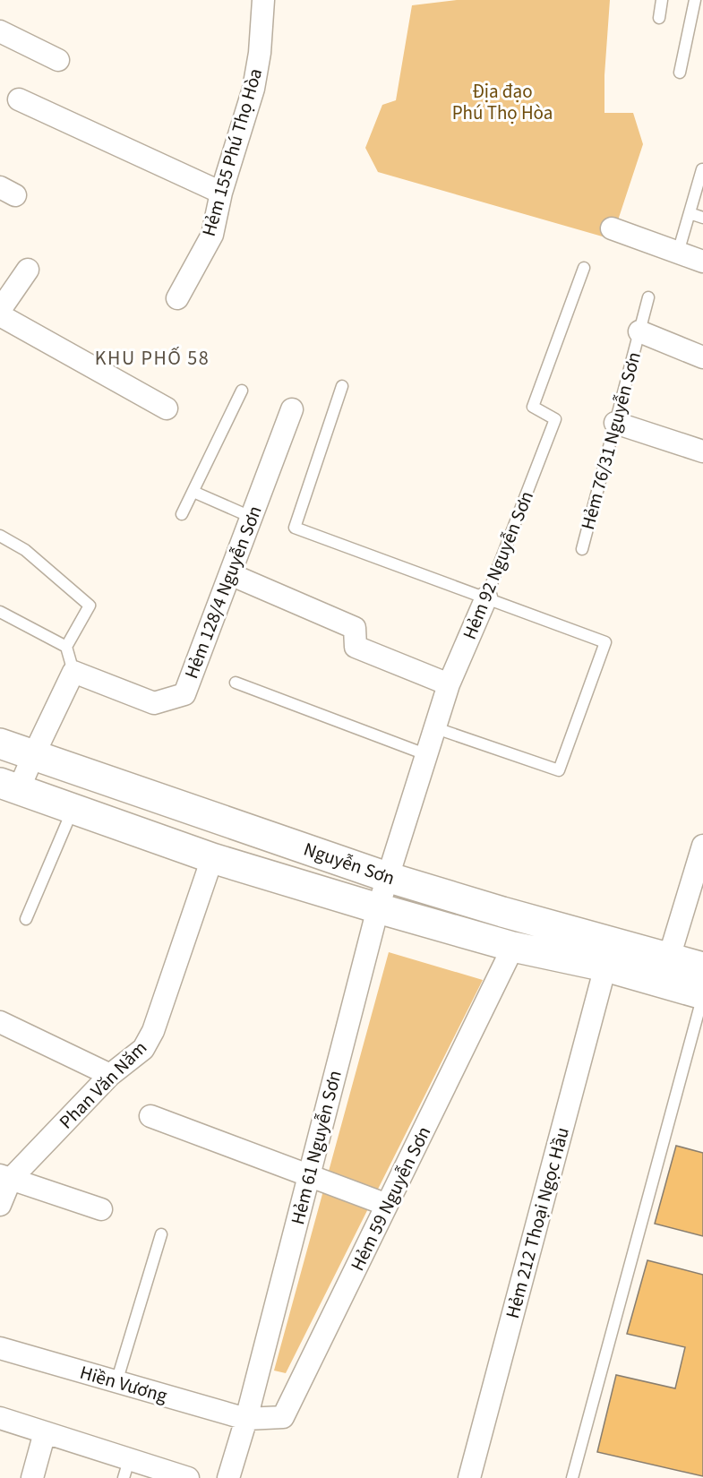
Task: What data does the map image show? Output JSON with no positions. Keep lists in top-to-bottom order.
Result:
{
  "streets": {
    "street": [
      "Hẻm 155 Phú Thọ Hòa",
      "Hẻm 76/31 Nguyễn Sơn",
      "Hẻm 92 Nguyễn Sơn",
      "Hẻm 128/4 Nguyễn Sơn",
      "Nguyễn Sơn",
      "Phan Văn Năm",
      "Hẻm 61 Nguyễn Sơn",
      "Hẻm 59 Nguyễn Sơn",
      "Hẻm 212 Thoại Ngọc Hầu",
      "Hiền Vương"
    ]
  },
  "crossings": [
    ["Hẻm 92 Nguyễn Sơn", "Nguyễn Sơn"],
    ["Hẻm 92 Nguyễn Sơn", "Hẻm 61 Nguyễn Sơn"],
    ["Nguyễn Sơn", "Phan Văn Năm"],
    ["Nguyễn Sơn", "Hẻm 61 Nguyễn Sơn"],
    ["Nguyễn Sơn", "Hẻm 59 Nguyễn Sơn"],
    ["Nguyễn Sơn", "Hẻm 212 Thoại Ngọc Hầu"],
    ["Hẻm 61 Nguyễn Sơn", "Hẻm 59 Nguyễn Sơn"],
    ["Hẻm 61 Nguyễn Sơn", "Hiền Vương"],
    ["Hẻm 59 Nguyễn Sơn", "Hiền Vương"]
  ],
  "districts": ["KHU PHỐ 58"],
  "parks": ["Địa đạo Phú Thọ Hòa"]
}
